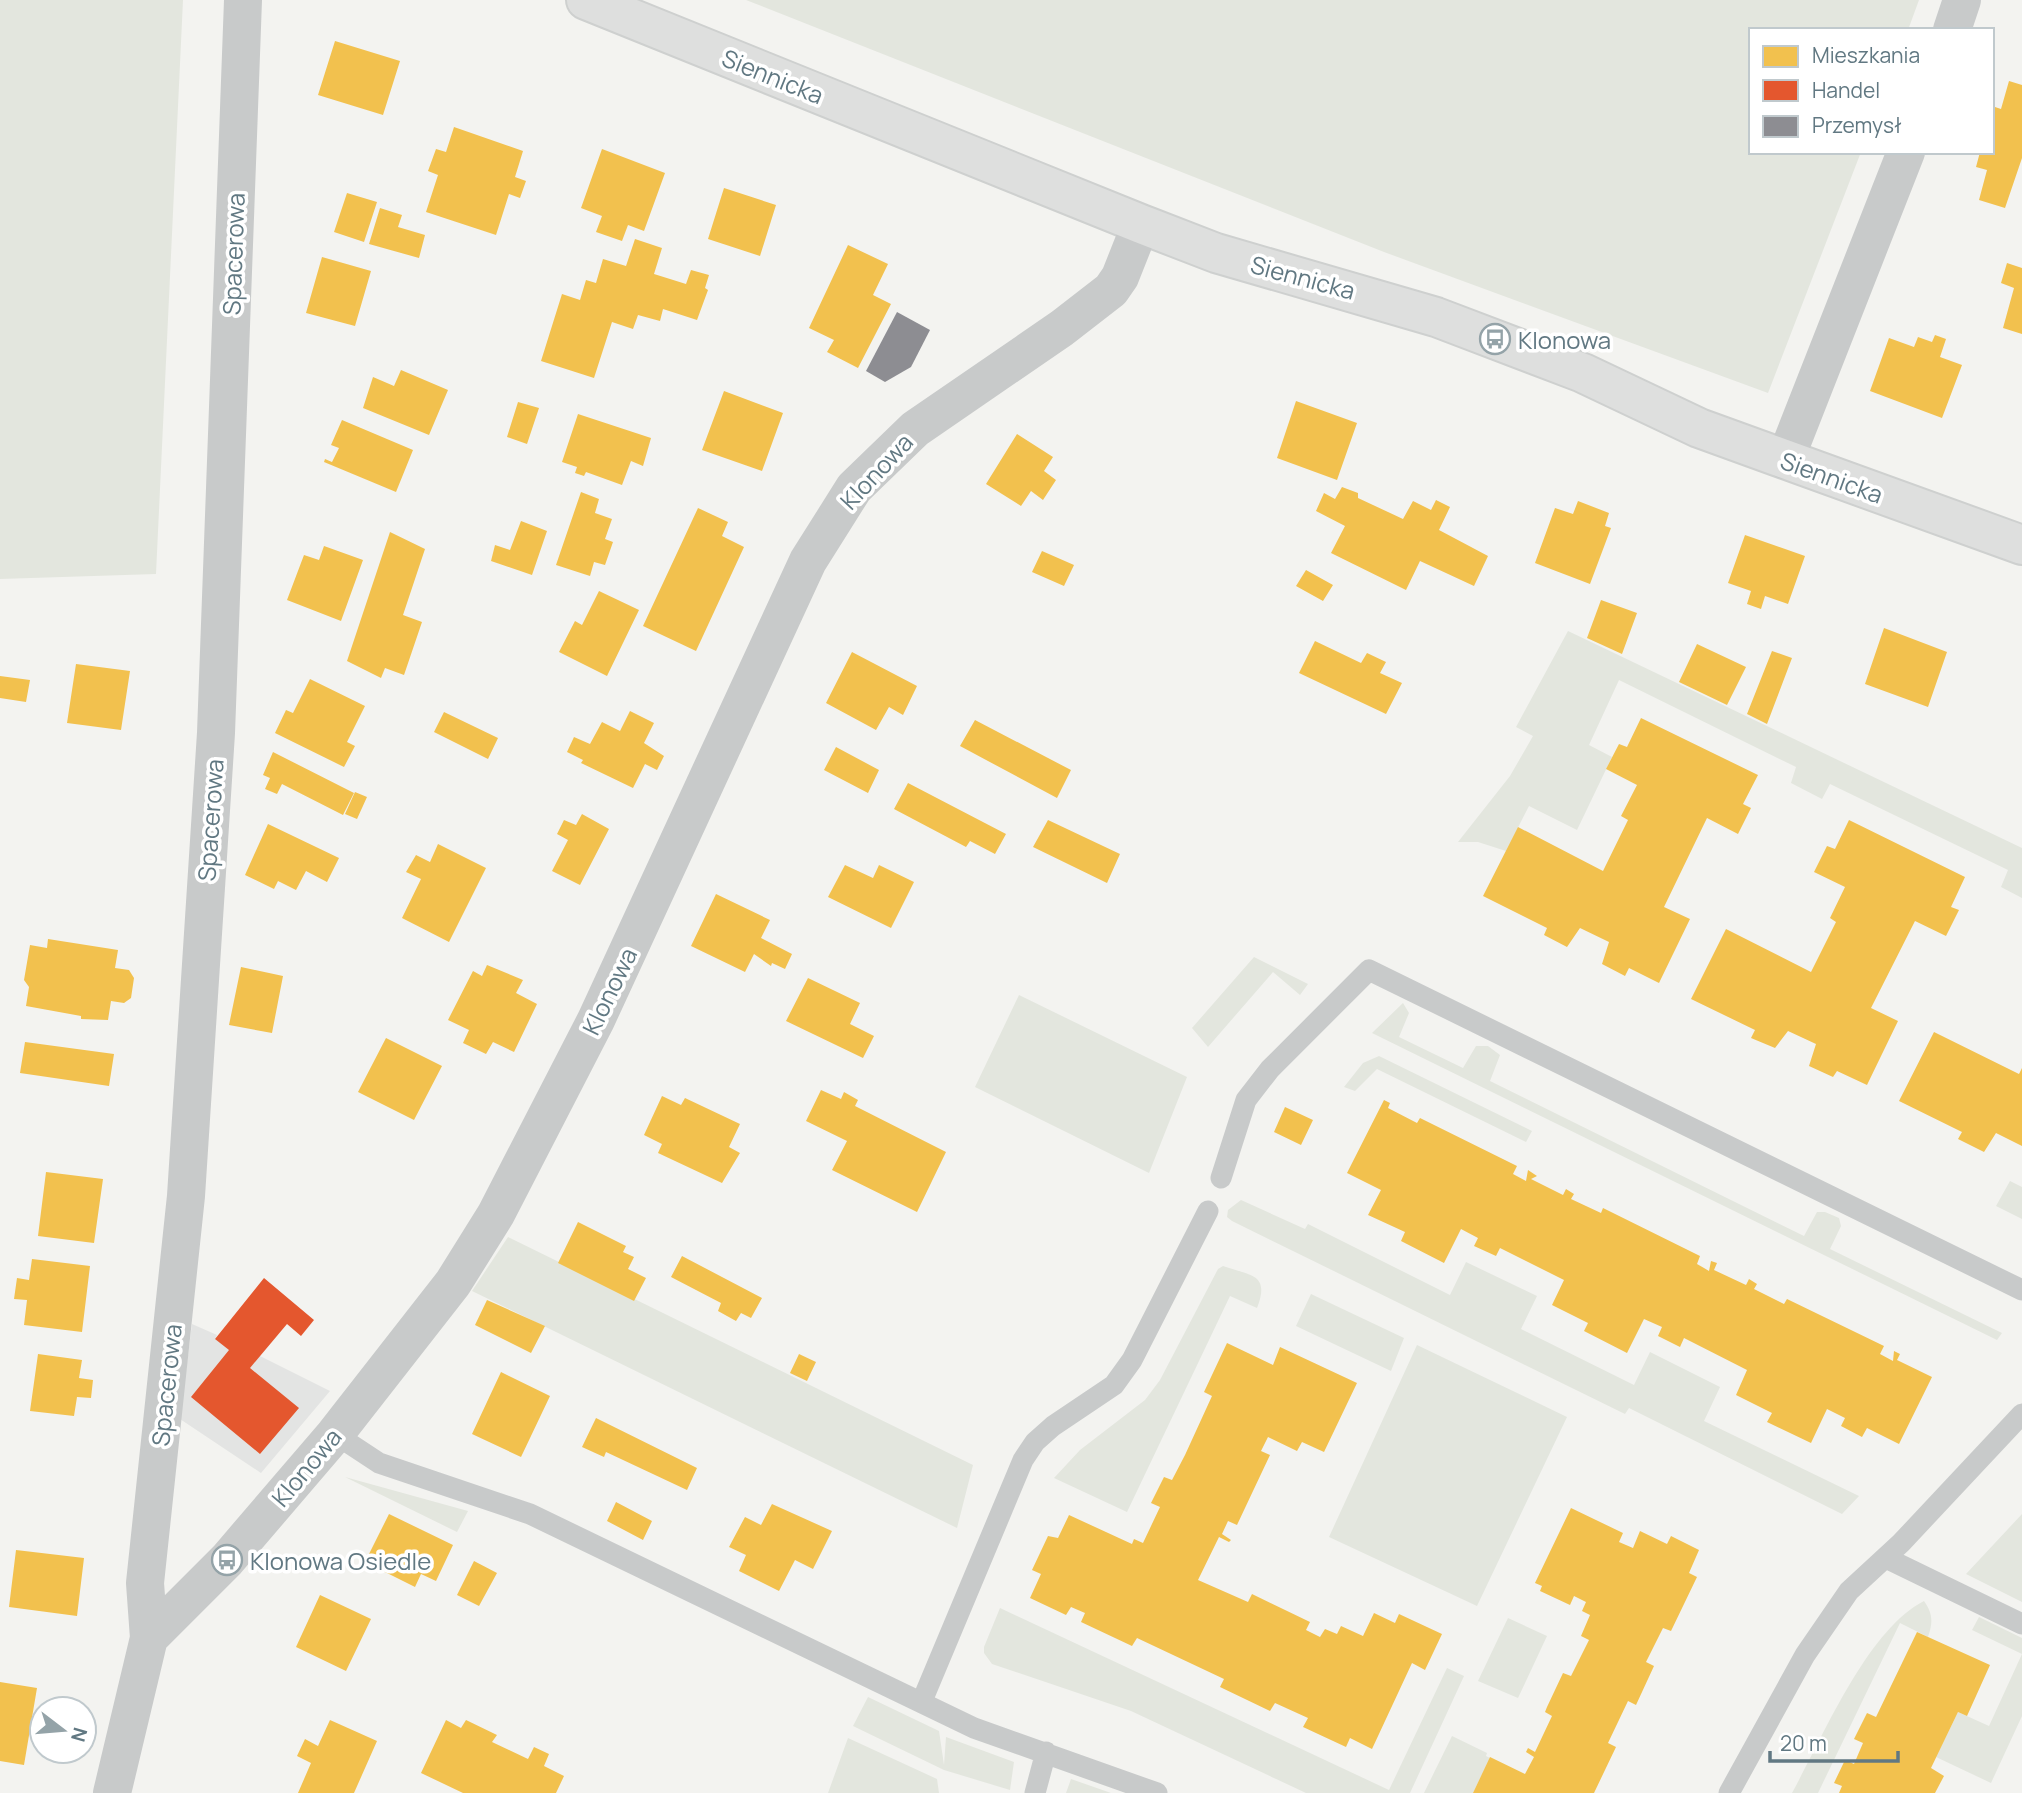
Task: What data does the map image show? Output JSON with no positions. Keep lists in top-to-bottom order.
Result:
{
  "streets": {
    "main road": ["Siennicka"],
    "street": ["Spacerowa", "Klonowa"]
  },
  "crossings": [
    ["Siennicka", "Klonowa"],
    ["Spacerowa", "Klonowa"]
  ],
  "places": {
    "bus stop": ["Klonowa", "Klonowa Osiedle"]
  },
  "legend": ["Mieszkania", "Handel", "Przemysł"],
  "scale_bar": "20 m",
  "north": "right"
}
